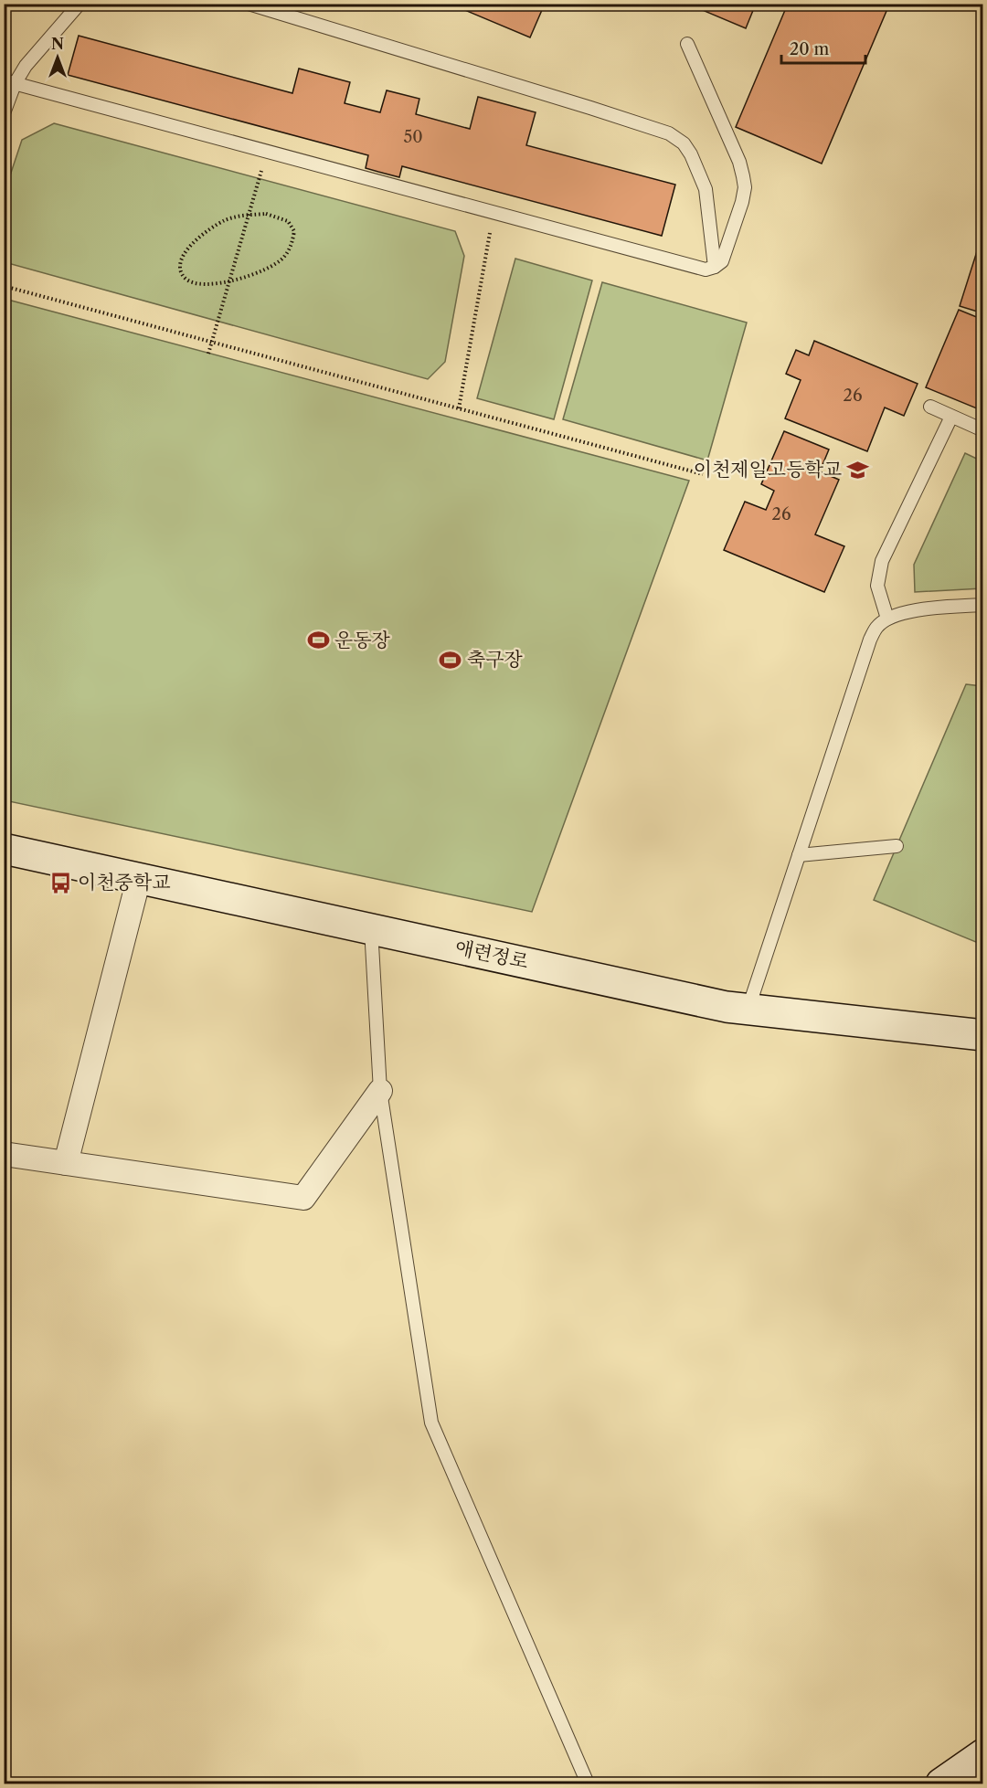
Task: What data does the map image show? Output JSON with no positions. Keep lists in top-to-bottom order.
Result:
{
  "streets": {
    "street": ["애련정로"]
  },
  "places": {
    "school or university": ["이천제일고등학교"],
    "sports": ["운동장", "축구장"],
    "bus stop": ["이천중학교"]
  },
  "house_numbers": ["50", "26", "26"],
  "scale_bar": "20 m",
  "north": "top"
}
